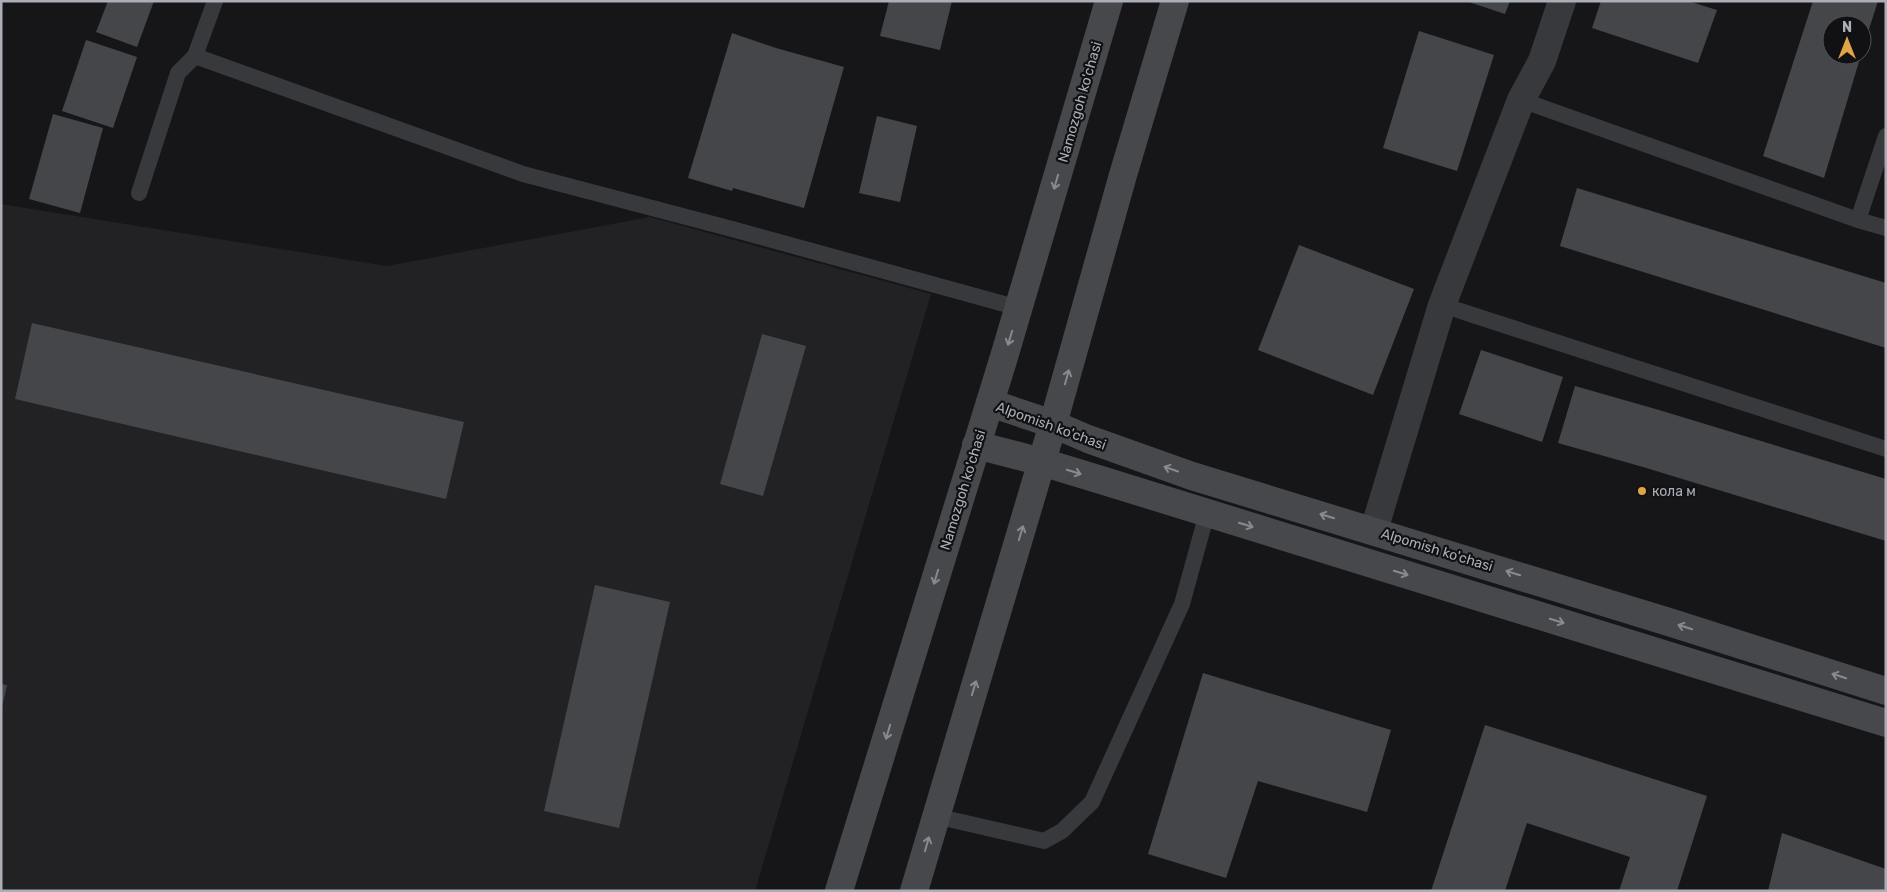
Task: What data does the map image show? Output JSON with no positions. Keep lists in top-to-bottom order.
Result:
{
  "streets": {
    "main road": ["Namozgoh ko'chasi", "Alpomish ko'chasi"]
  },
  "crossings": [
    ["Namozgoh ko'chasi", "Alpomish ko'chasi"]
  ],
  "places": ["кола м"],
  "north": "top"
}
